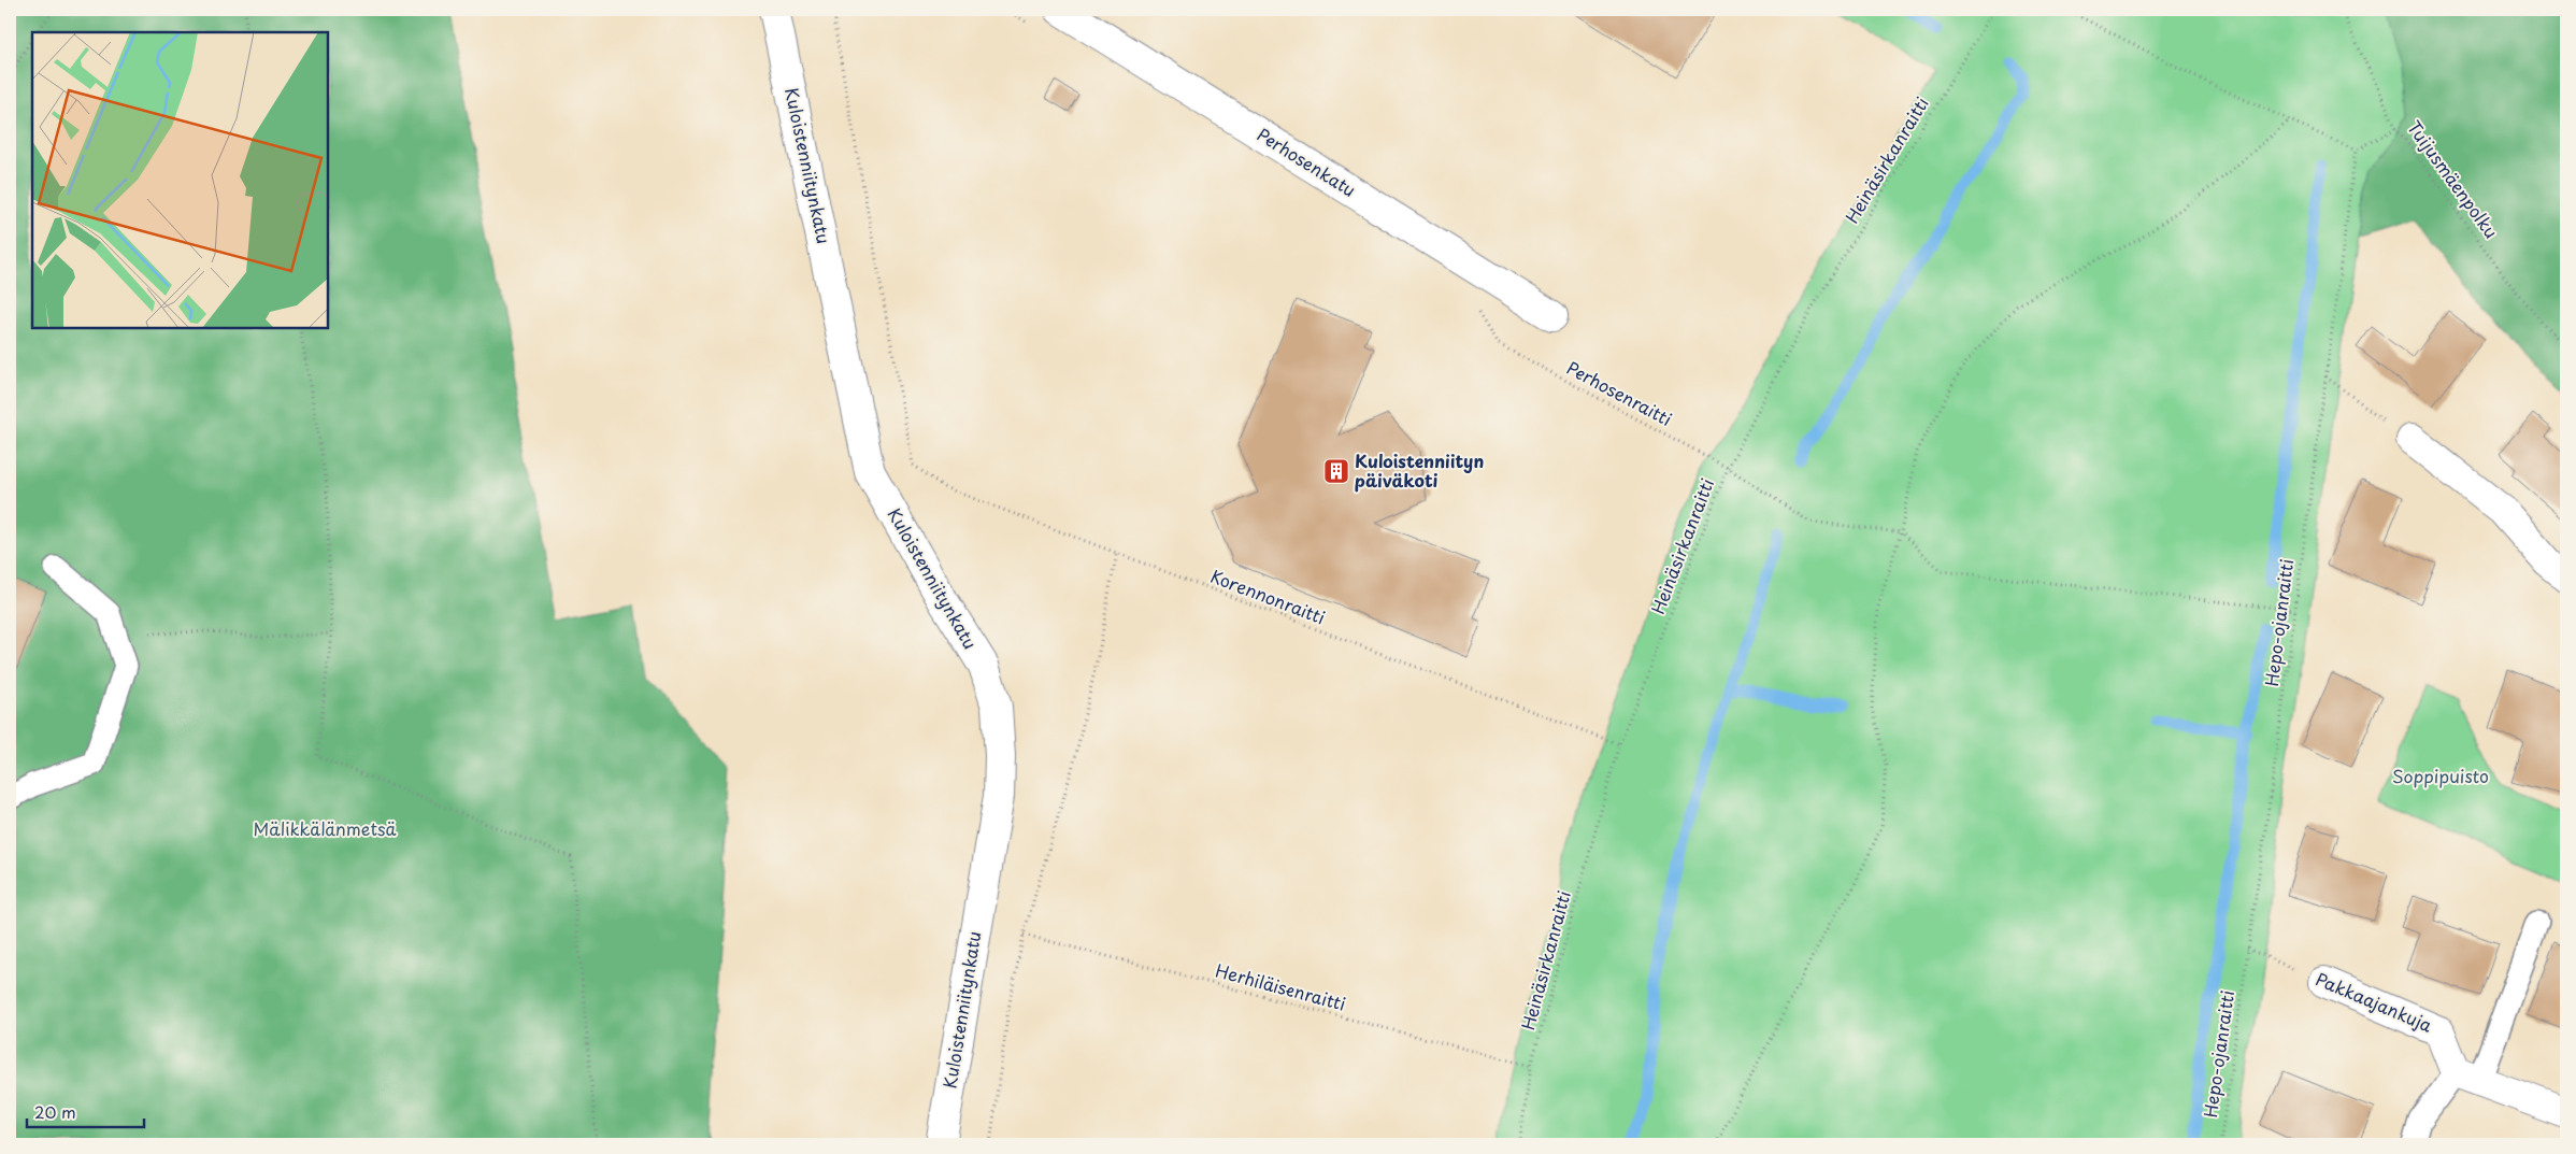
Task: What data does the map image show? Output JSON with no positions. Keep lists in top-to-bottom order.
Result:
{
  "streets": {
    "street": ["Perhosenkatu", "Kuloistenniitynkatu", "Pakkaajankuja"],
    "path": [
      "Heinäsirkanraitti",
      "Tuijusmäenpolku",
      "Perhosenraitti",
      "Korennonraitti",
      "Hepo-ojanraitti",
      "Herhiläisenraitti"
    ]
  },
  "crossings": [
    ["Heinäsirkanraitti", "Perhosenraitti"],
    ["Heinäsirkanraitti", "Korennonraitti"],
    ["Heinäsirkanraitti", "Herhiläisenraitti"],
    ["Hepo-ojanraitti", "Pakkaajankuja"]
  ],
  "parks": ["Soppipuisto", "Mälikkälänmetsä"],
  "places": {
    "building": ["Kuloistenniityn päiväkoti"]
  },
  "scale_bar": "20 m"
}
